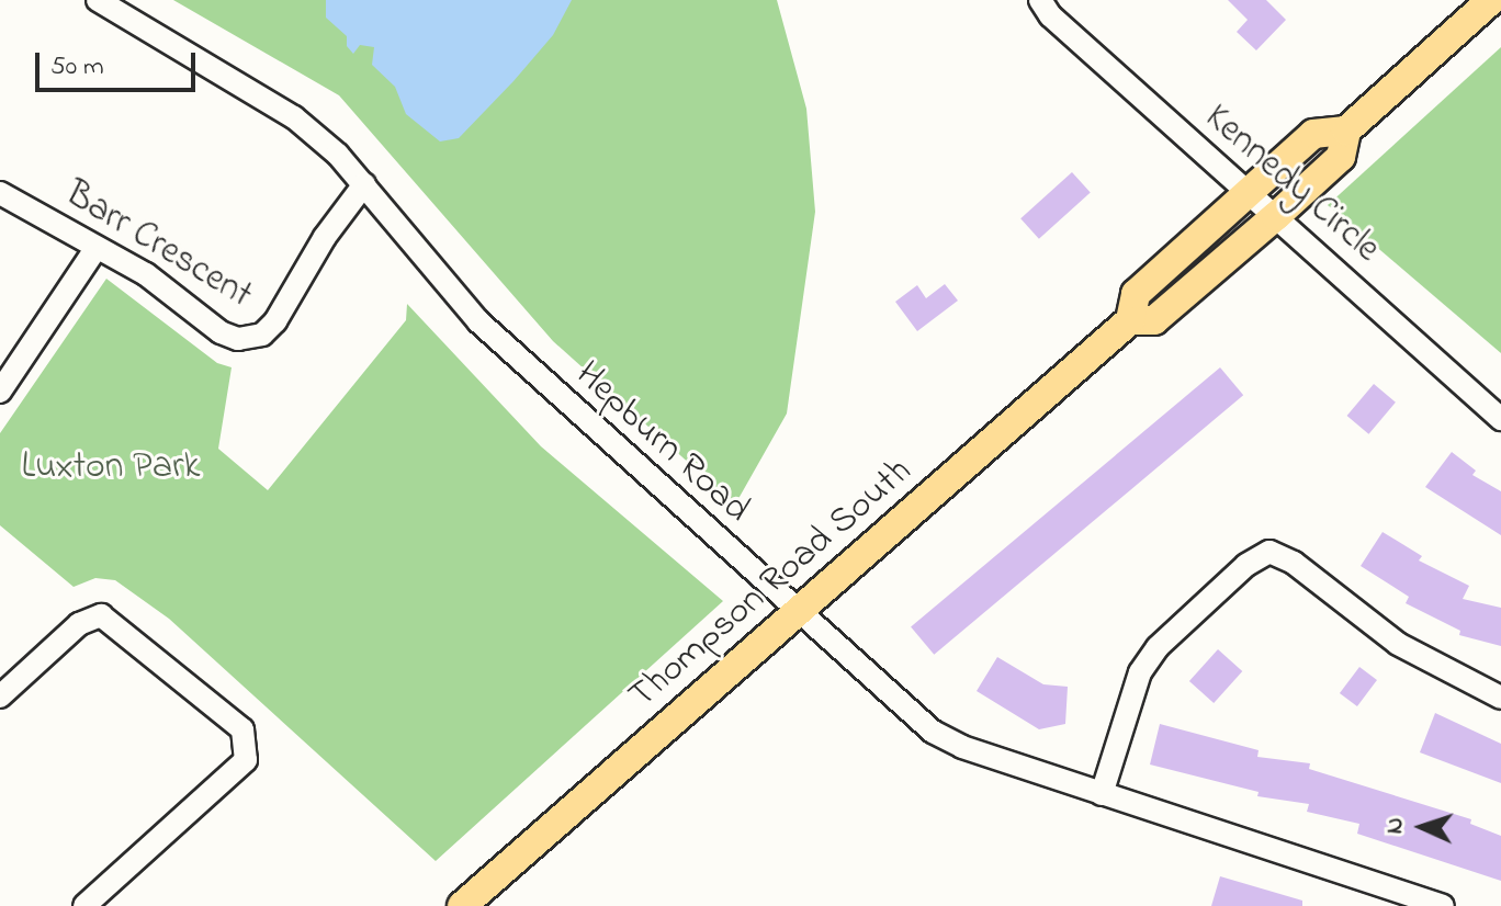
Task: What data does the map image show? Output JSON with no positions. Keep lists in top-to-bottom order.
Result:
{
  "streets": {
    "main road": ["Thompson Road South"],
    "street": ["Kennedy Circle", "Barr Crescent", "Hepburn Road"]
  },
  "crossings": [
    ["Kennedy Circle", "Thompson Road South"],
    ["Barr Crescent", "Hepburn Road"],
    ["Hepburn Road", "Thompson Road South"]
  ],
  "parks": ["Luxton Park"],
  "scale_bar": "50 m",
  "north": "left"
}
